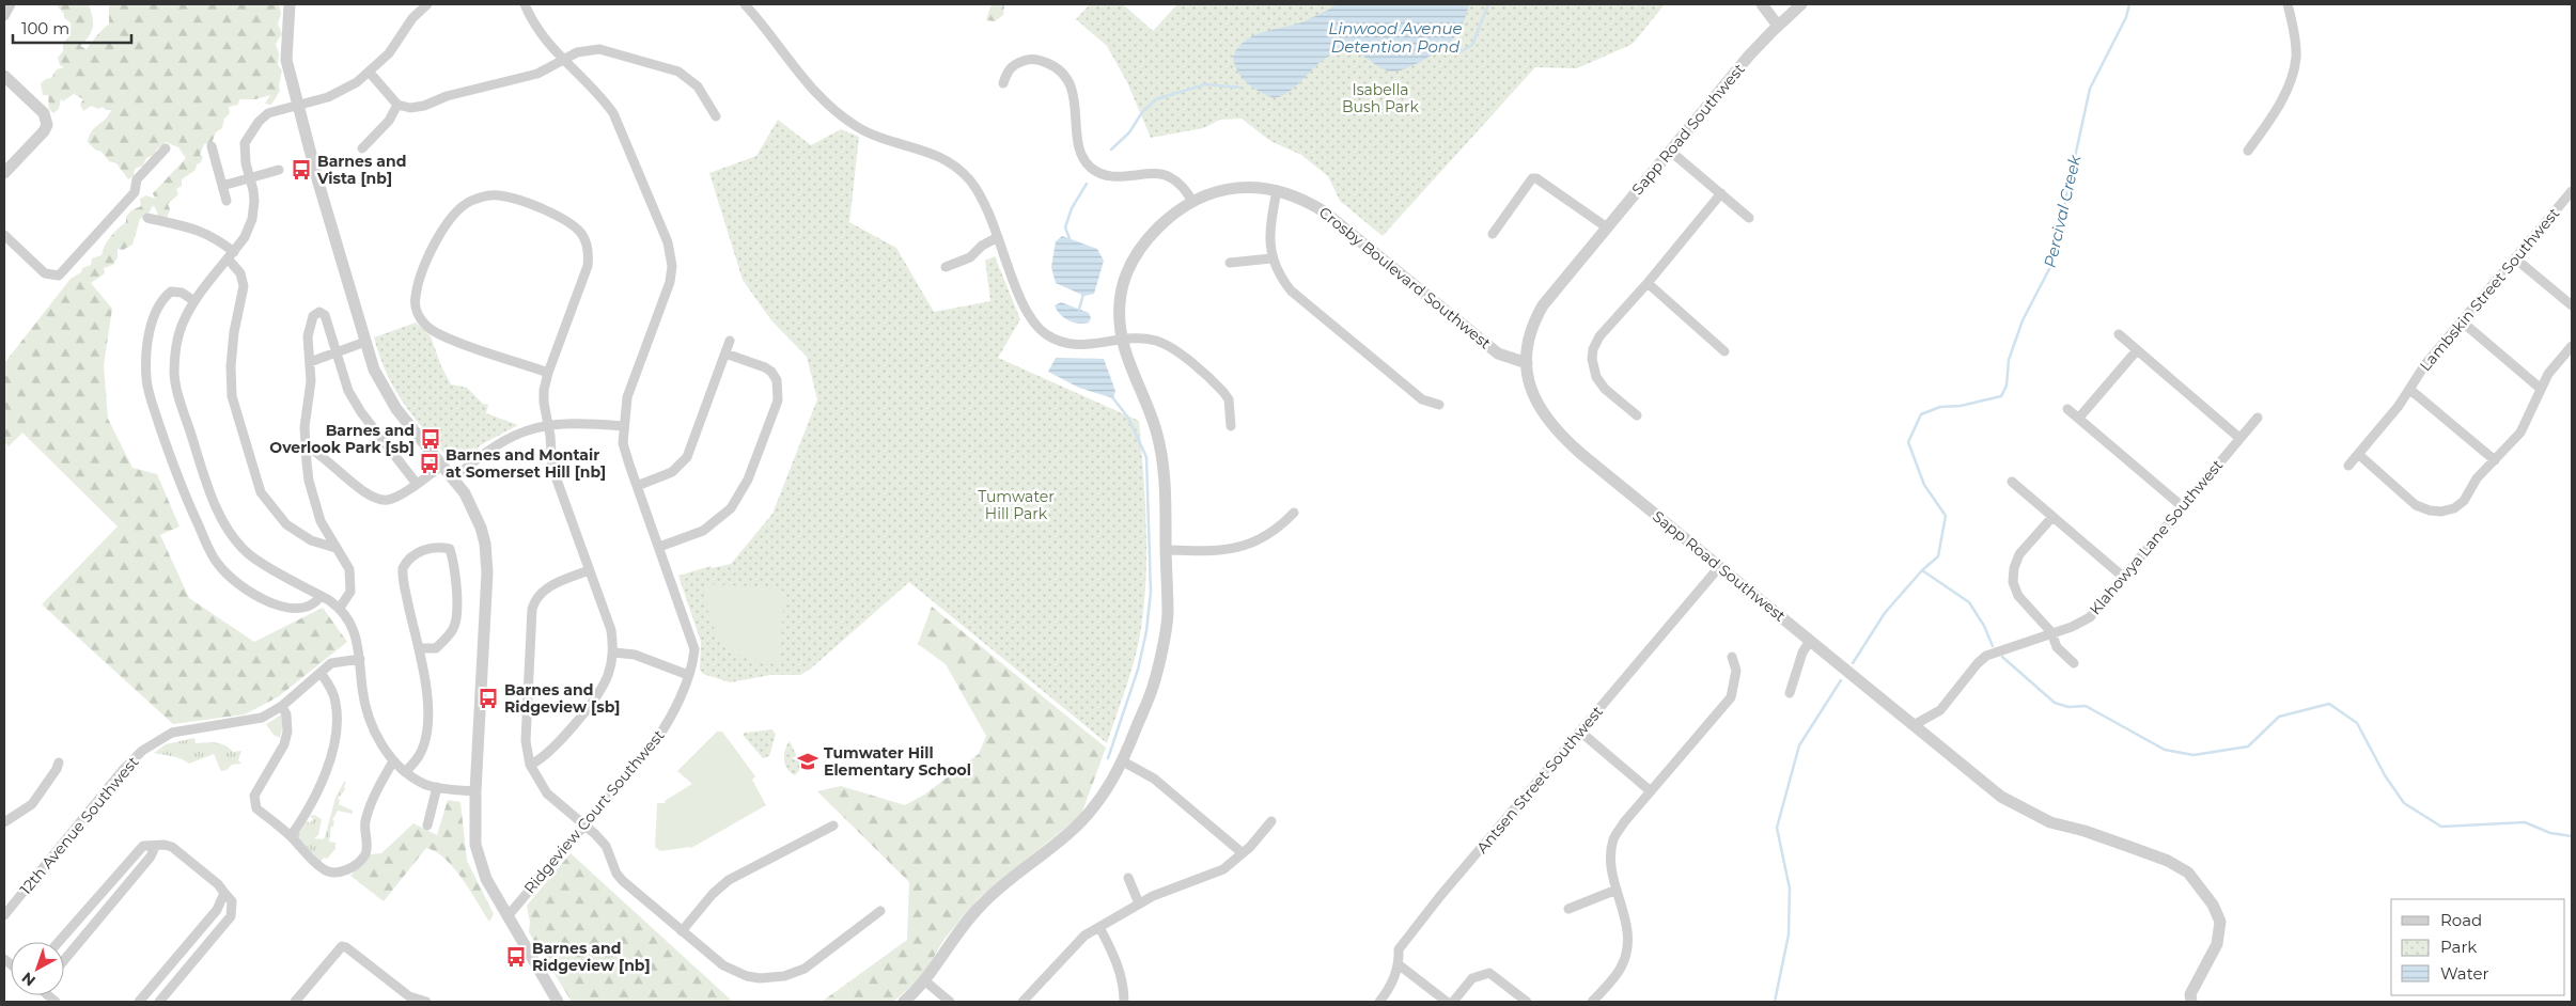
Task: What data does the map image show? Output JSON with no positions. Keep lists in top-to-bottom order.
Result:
{
  "streets": {
    "street": [
      "Sapp Road Southwest",
      "Crosby Boulevard Southwest",
      "Lambskin Street Southwest",
      "Klahowya Lane Southwest",
      "Antsen Street Southwest",
      "Ridgeview Court Southwest",
      "12th Avenue Southwest"
    ]
  },
  "crossings": [
    ["Sapp Road Southwest", "Crosby Boulevard Southwest"],
    ["Sapp Road Southwest", "Klahowya Lane Southwest"],
    ["Sapp Road Southwest", "Antsen Street Southwest"]
  ],
  "water": ["Linwood Avenue Detention Pond", "Percival Creek"],
  "parks": ["Isabella Bush Park", "Tumwater Hill Park"],
  "places": {
    "bus stop": [
      "Barnes and Vista [nb]",
      "Barnes and Overlook Park [sb]",
      "Barnes and Montair at Somerset Hill [nb]",
      "Barnes and Ridgeview [sb]",
      "Barnes and Ridgeview [nb]"
    ],
    "school or university": ["Tumwater Hill Elementary School"]
  },
  "legend": ["Road", "Park", "Water"],
  "scale_bar": "100 m",
  "north": "bottom left"
}
